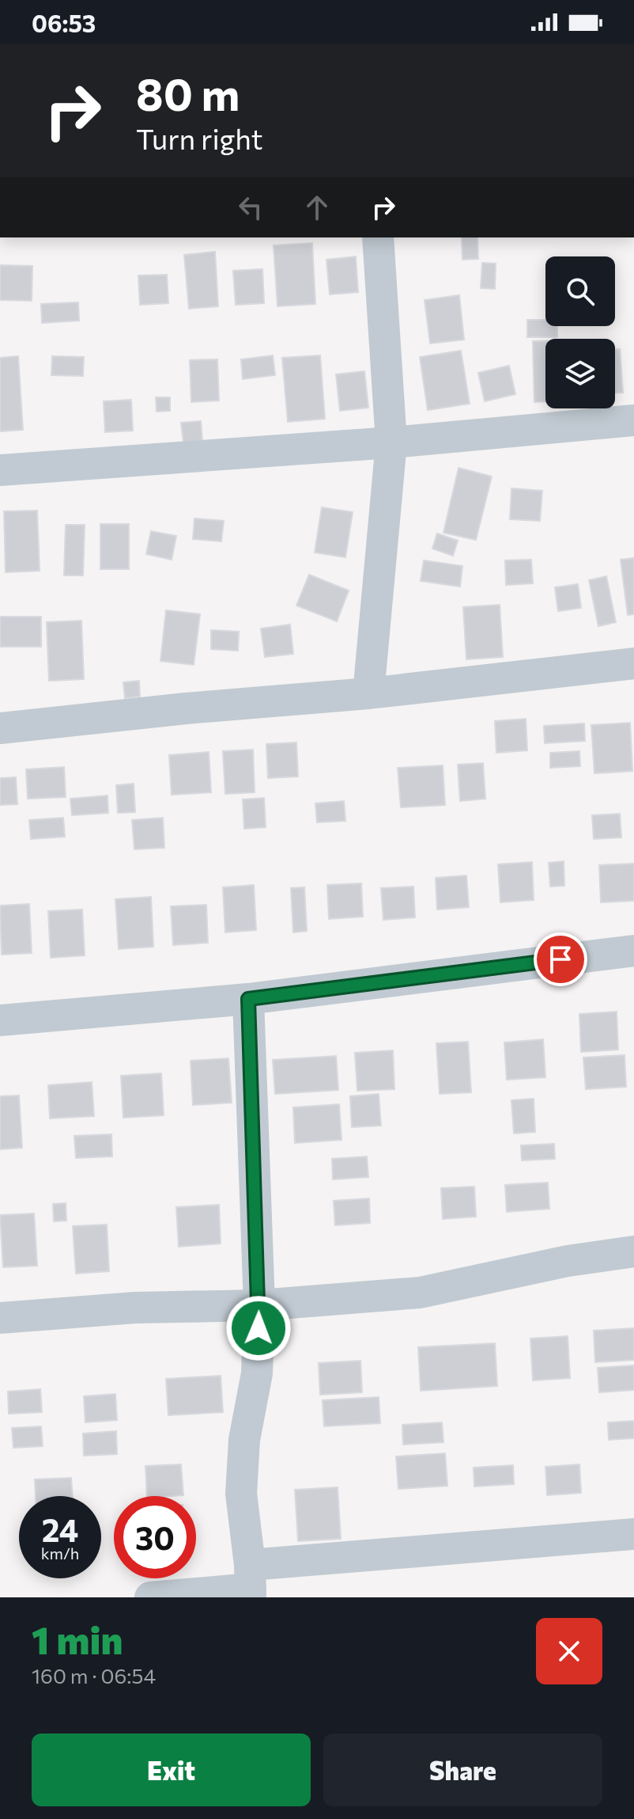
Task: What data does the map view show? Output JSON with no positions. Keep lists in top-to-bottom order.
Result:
{
  "page": {
    "status": "06:53",
    "turn": ["80 m", "Turn right"],
    "speed": "24 km/h",
    "limit": "30",
    "heading": ["1 min", "160 m · 06:54"],
    "buttons": ["Exit", "Share"]
  }
}
